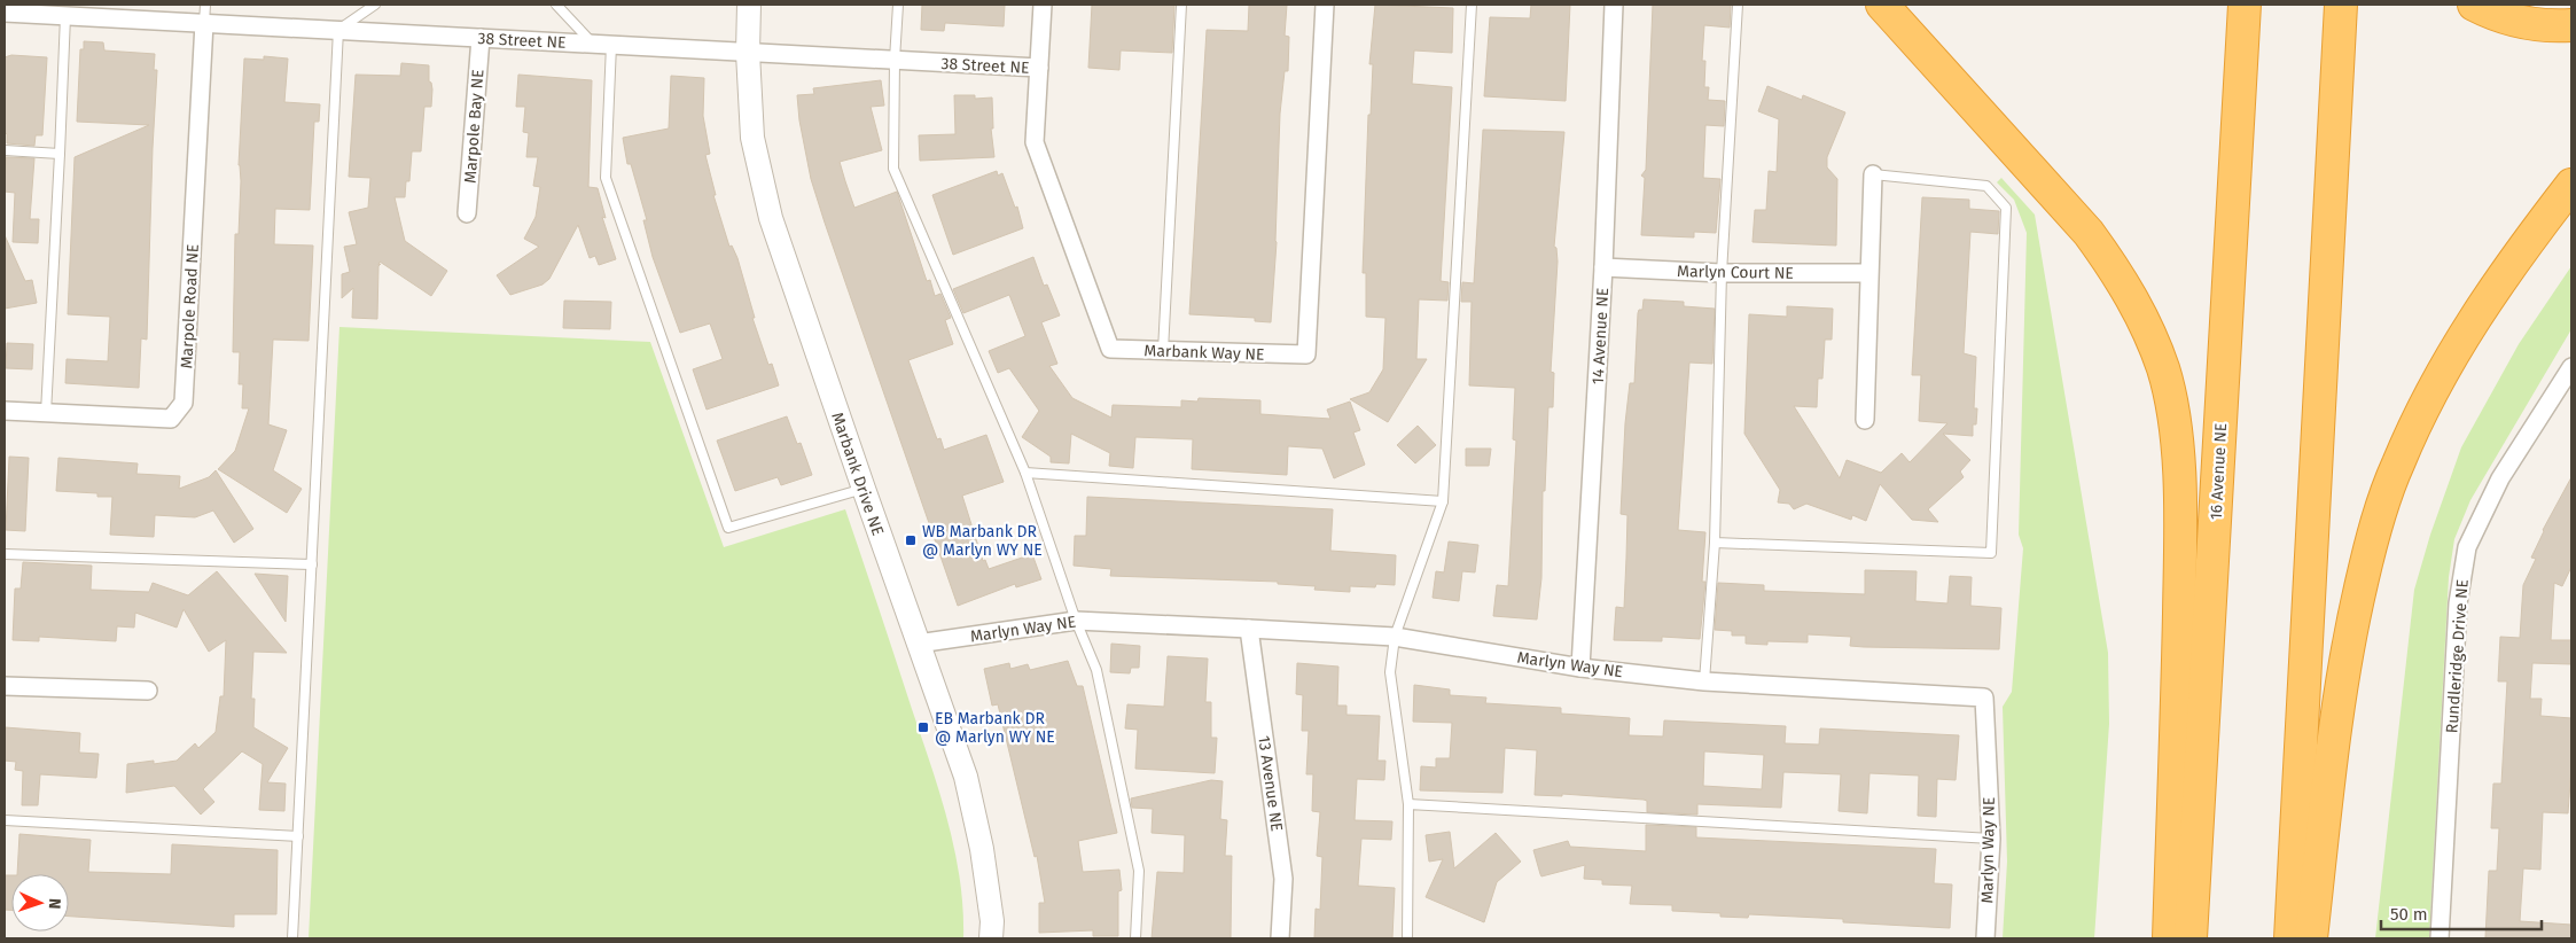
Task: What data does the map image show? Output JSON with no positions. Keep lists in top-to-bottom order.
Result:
{
  "streets": {
    "highway": ["16 Avenue NE"],
    "street": [
      "38 Street NE",
      "Marpole Bay NE",
      "Marlyn Court NE",
      "Marpole Road NE",
      "14 Avenue NE",
      "Marbank Way NE",
      "Marbank Drive NE",
      "Marlyn Way NE",
      "Rundleridge Drive NE",
      "13 Avenue NE"
    ]
  },
  "crossings": [
    ["38 Street NE", "Marpole Bay NE"],
    ["38 Street NE", "Marpole Road NE"],
    ["38 Street NE", "Marbank Way NE"],
    ["38 Street NE", "Marbank Drive NE"],
    ["Marlyn Court NE", "14 Avenue NE"],
    ["14 Avenue NE", "Marlyn Way NE"],
    ["Marbank Drive NE", "Marlyn Way NE"],
    ["Marlyn Way NE", "13 Avenue NE"]
  ],
  "places": {
    "transit": ["WB Marbank DR @ Marlyn WY NE", "EB Marbank DR @ Marlyn WY NE"]
  },
  "scale_bar": "50 m",
  "north": "right"
}
